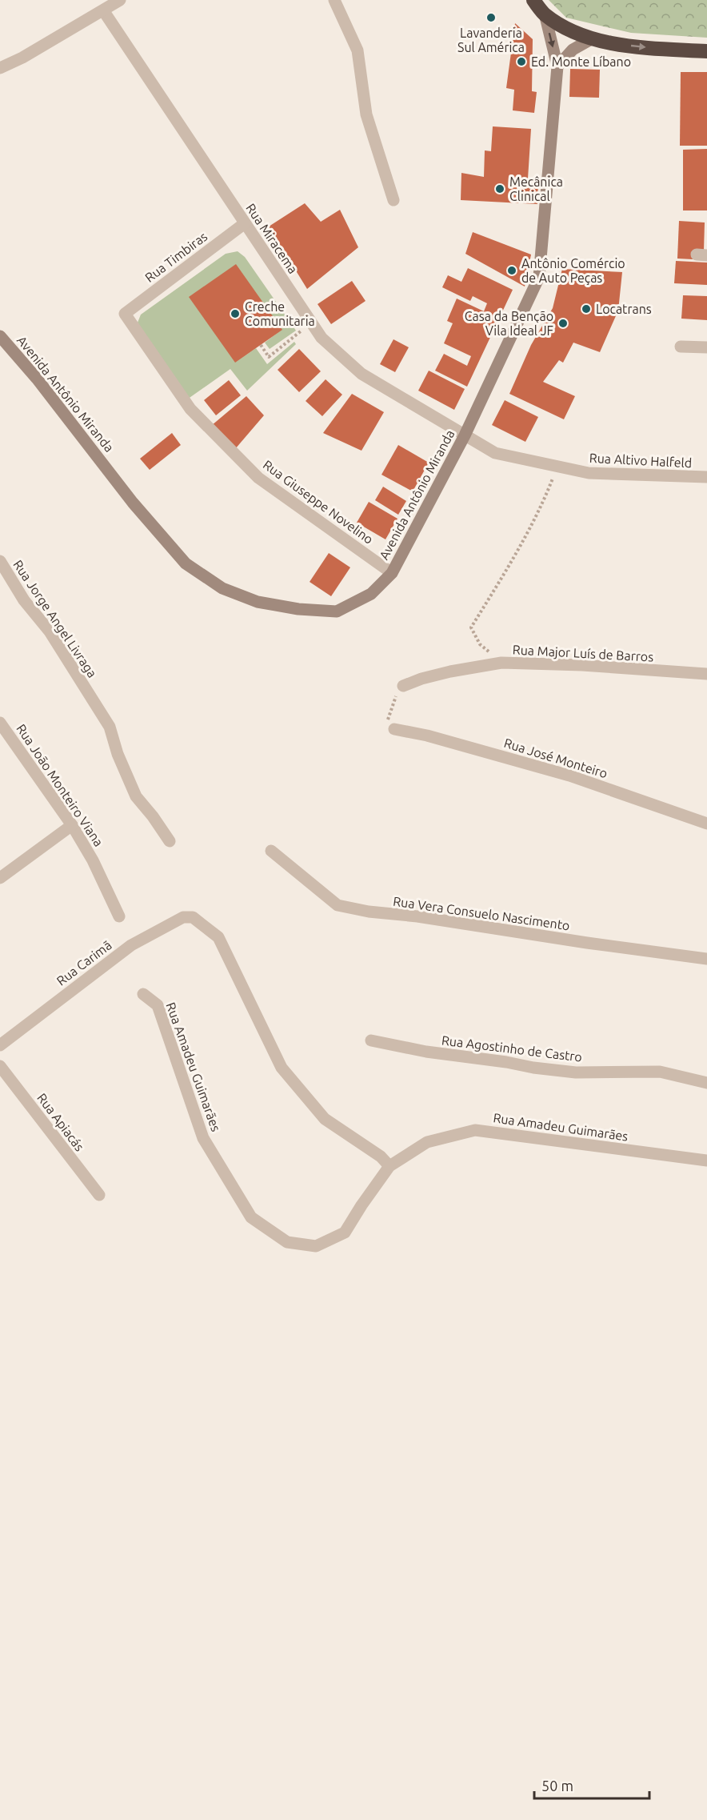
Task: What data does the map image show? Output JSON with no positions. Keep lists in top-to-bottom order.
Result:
{
  "streets": {
    "street": [
      "Rua Miracema",
      "Rua Timbiras",
      "Avenida Antônio Miranda",
      "Rua Altivo Halfeld",
      "Rua Giuseppe Novelino",
      "Rua Jorge Angel Livraga",
      "Rua Major Luís de Barros",
      "Rua José Monteiro",
      "Rua João Monteiro Viana",
      "Rua Vera Consuelo Nascimento",
      "Rua Carimã",
      "Rua Agostinho de Castro",
      "Rua Amadeu Guimarães",
      "Rua Apiacás"
    ]
  },
  "crossings": [
    ["Rua Miracema", "Rua Timbiras"],
    ["Rua Miracema", "Avenida Antônio Miranda"],
    ["Rua Miracema", "Rua Altivo Halfeld"],
    ["Rua Timbiras", "Rua Giuseppe Novelino"],
    ["Avenida Antônio Miranda", "Rua Altivo Halfeld"],
    ["Avenida Antônio Miranda", "Rua Giuseppe Novelino"],
    ["Rua Carimã", "Rua Amadeu Guimarães"]
  ],
  "places": [
    "Lavanderia Sul América",
    "Ed. Monte Líbano",
    "Mecânica Clinical",
    "Antônio Comércio de Auto Peças",
    "Locatrans",
    "Creche Comunitaria",
    "Casa da Benção Vila Ideal JF"
  ],
  "scale_bar": "50 m"
}
